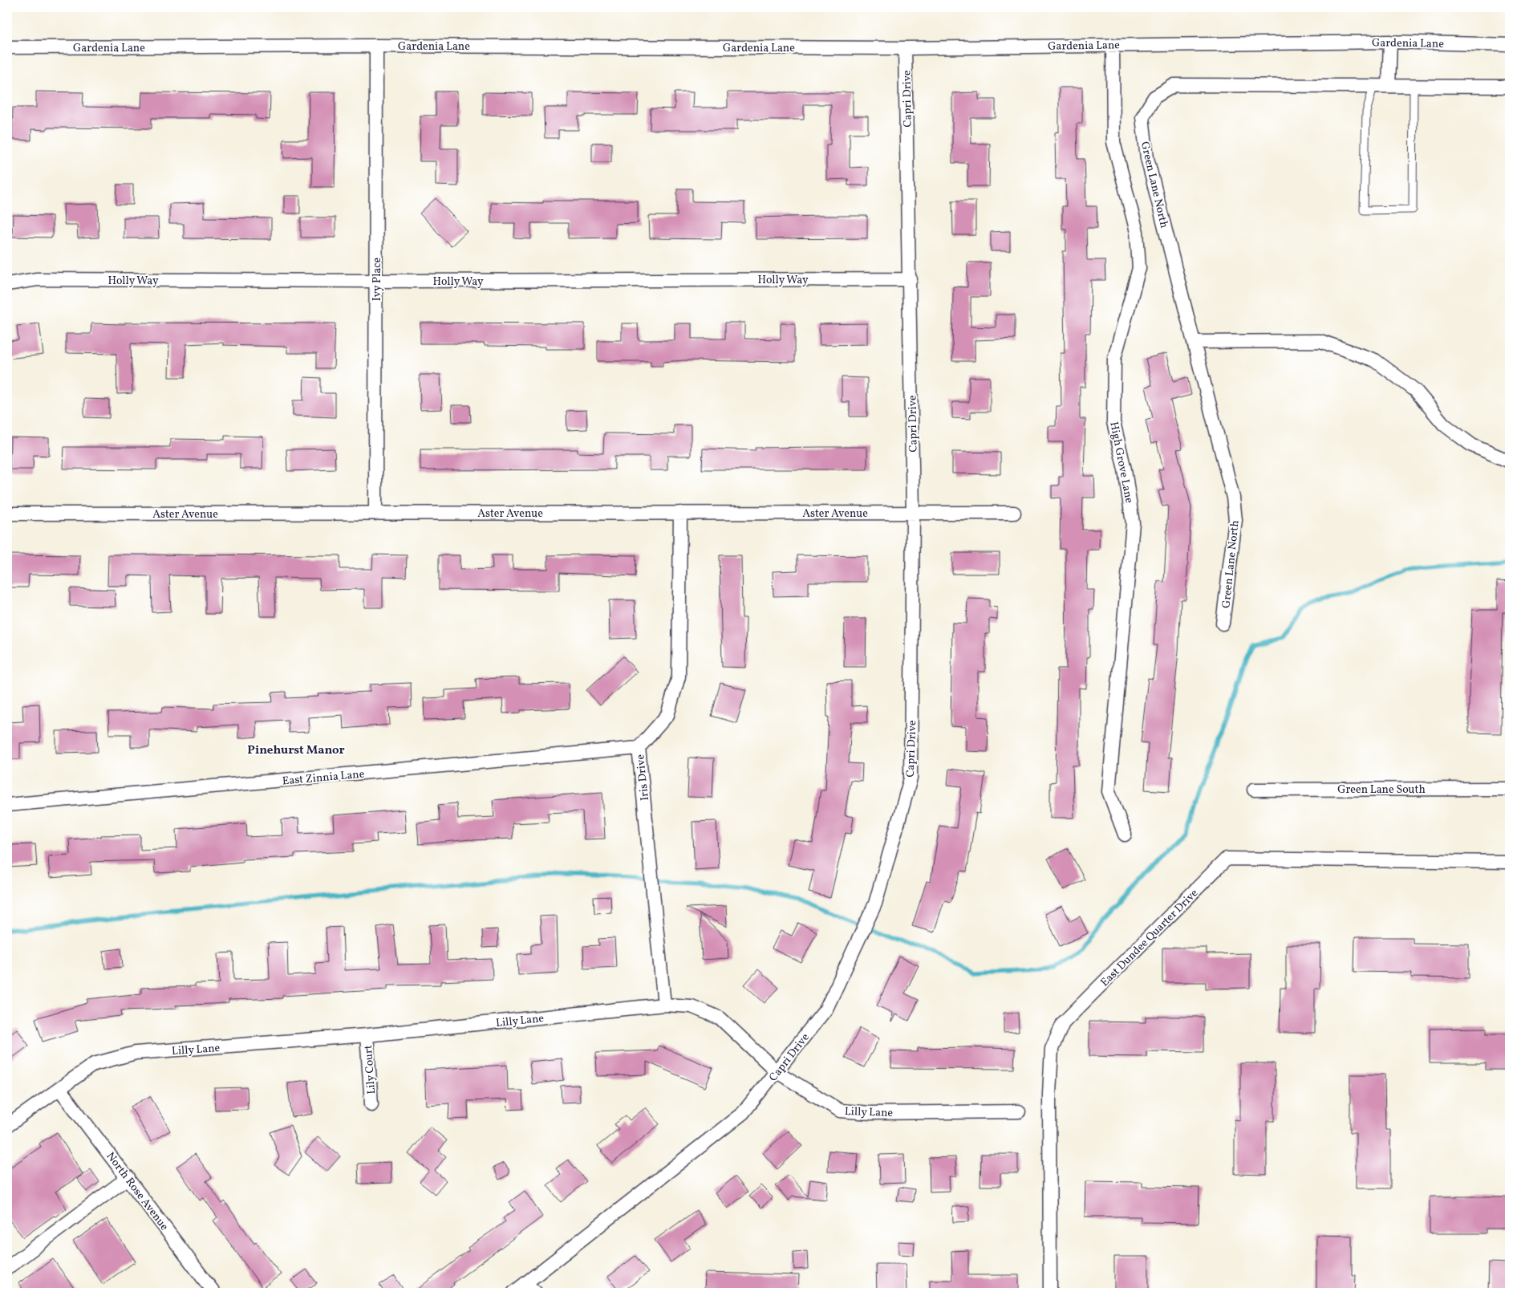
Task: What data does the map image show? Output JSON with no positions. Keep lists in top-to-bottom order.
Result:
{
  "streets": {
    "street": [
      "Gardenia Lane",
      "Capri Drive",
      "Green Lane North",
      "Ivy Place",
      "Holly Way",
      "High Grove Lane",
      "Aster Avenue",
      "East Zinnia Lane",
      "Iris Drive",
      "Green Lane South",
      "East Dundee Quarter Drive",
      "Lilly Lane",
      "Lily Court",
      "North Rose Avenue"
    ]
  },
  "crossings": [
    ["Gardenia Lane", "Capri Drive"],
    ["Gardenia Lane", "Ivy Place"],
    ["Gardenia Lane", "High Grove Lane"],
    ["Capri Drive", "Holly Way"],
    ["Capri Drive", "Aster Avenue"],
    ["Capri Drive", "Lilly Lane"],
    ["Ivy Place", "Holly Way"],
    ["Ivy Place", "Aster Avenue"],
    ["Aster Avenue", "Iris Drive"],
    ["East Zinnia Lane", "Iris Drive"],
    ["Iris Drive", "Lilly Lane"],
    ["Lilly Lane", "Lily Court"],
    ["Lilly Lane", "North Rose Avenue"]
  ],
  "districts": ["Pinehurst Manor"]
}
